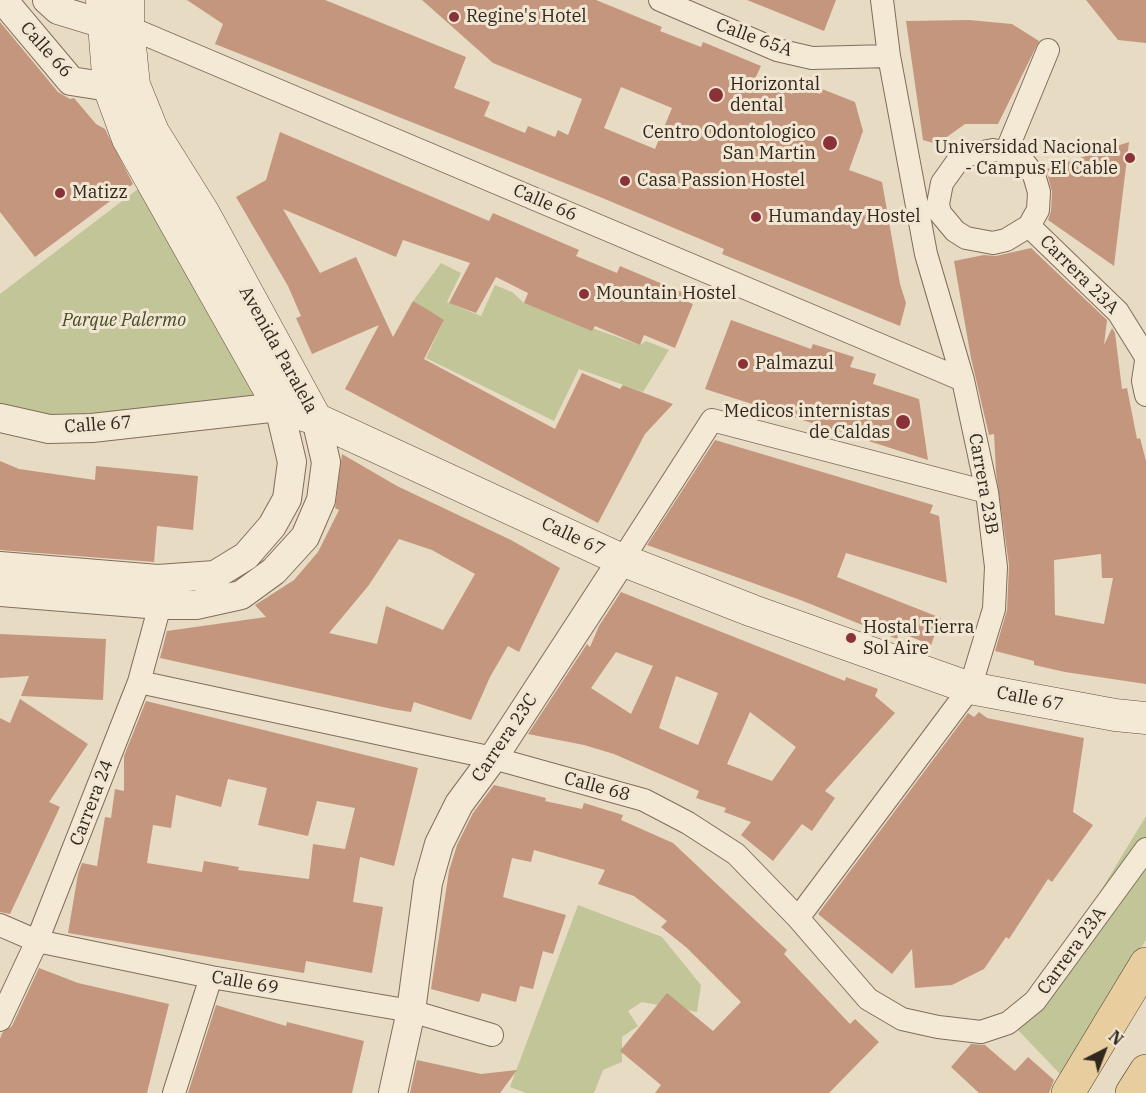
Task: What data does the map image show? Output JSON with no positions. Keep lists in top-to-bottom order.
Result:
{
  "streets": {
    "main road": ["Avenida Paralela", "Calle 67"],
    "street": [
      "Calle 65A",
      "Calle 66",
      "Carrera 23A",
      "Carrera 23B",
      "Carrera 23C",
      "Calle 68",
      "Carrera 24",
      "Calle 69"
    ]
  },
  "crossings": [
    ["Calle 65A", "Carrera 23B"],
    ["Calle 66", "Avenida Paralela"],
    ["Calle 66", "Carrera 23B"],
    ["Carrera 23A", "Calle 68"],
    ["Avenida Paralela", "Calle 67"],
    ["Avenida Paralela", "Carrera 24"],
    ["Calle 67", "Carrera 23B"],
    ["Calle 67", "Carrera 23C"],
    ["Carrera 23B", "Carrera 23C"],
    ["Carrera 23B", "Calle 68"],
    ["Carrera 23C", "Calle 68"],
    ["Carrera 23C", "Calle 69"],
    ["Calle 68", "Carrera 24"],
    ["Carrera 24", "Calle 69"]
  ],
  "parks": ["Parque Palermo"],
  "places": [
    "Regine's Hotel",
    "Horizontal dental",
    "Centro Odontologico San Martin",
    "Universidad Nacional - Campus El Cable",
    "Casa Passion Hostel",
    "Matizz",
    "Humanday Hostel",
    "Mountain Hostel",
    "Palmazul",
    "Medicos internistas de Caldas",
    "Hostal Tierra Sol Aire"
  ],
  "north": "top right"
}
